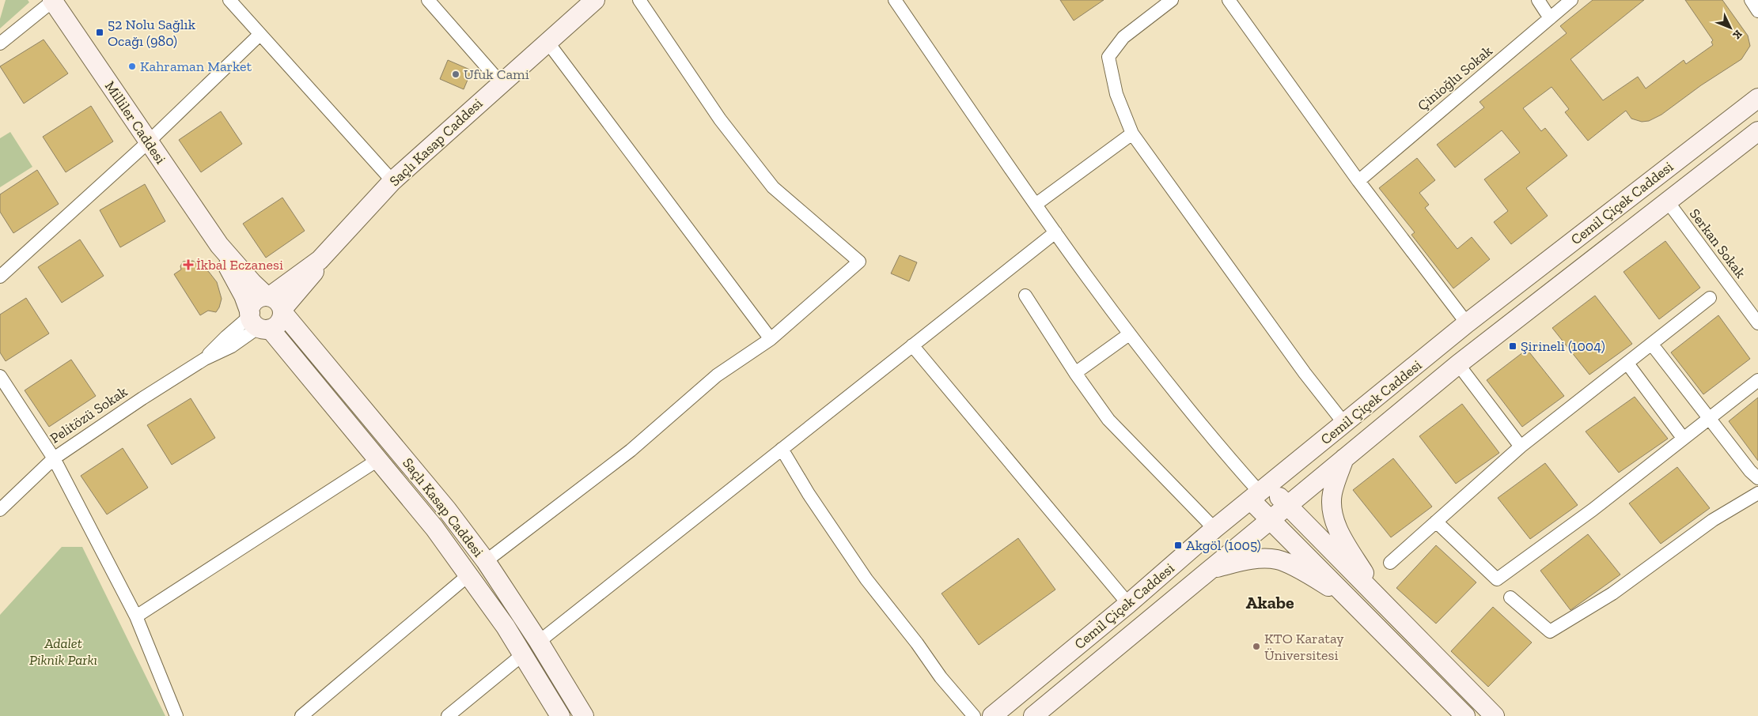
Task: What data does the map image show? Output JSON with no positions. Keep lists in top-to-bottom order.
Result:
{
  "streets": {
    "street": [
      "Çinioğlu Sokak",
      "Milliler Caddesi",
      "Saçlı Kasap Caddesi",
      "Cemil Çiçek Caddesi",
      "Serkan Sokak",
      "Pelitözü Sokak"
    ]
  },
  "crossings": [
    ["Milliler Caddesi", "Saçlı Kasap Caddesi"],
    ["Milliler Caddesi", "Pelitözü Sokak"],
    ["Saçlı Kasap Caddesi", "Pelitözü Sokak"],
    ["Cemil Çiçek Caddesi", "Serkan Sokak"]
  ],
  "districts": ["Akabe"],
  "parks": ["Adalet Piknik Parkı"],
  "places": {
    "transit": ["52 Nolu Sağlık Ocağı (980)", "Şirineli (1004)", "Akgöl (1005)"],
    "other": ["Kahraman Market", "Ufuk Cami", "KTO Karatay Üniversitesi"],
    "health": ["İkbal Eczanesi"]
  },
  "north": "bottom right"
}
